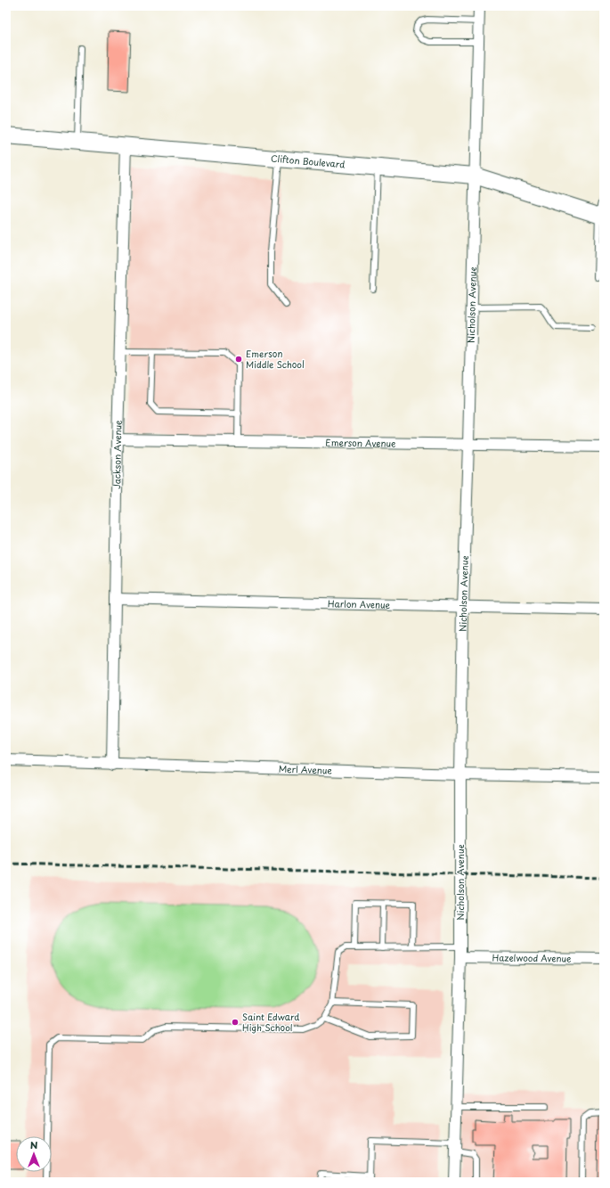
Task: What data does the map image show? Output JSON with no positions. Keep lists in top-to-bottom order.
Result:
{
  "streets": {
    "main road": ["Clifton Boulevard"],
    "street": [
      "Nicholson Avenue",
      "Emerson Avenue",
      "Jackson Avenue",
      "Harlon Avenue",
      "Merl Avenue",
      "Hazelwood Avenue"
    ]
  },
  "crossings": [
    ["Clifton Boulevard", "Nicholson Avenue"],
    ["Clifton Boulevard", "Jackson Avenue"],
    ["Nicholson Avenue", "Emerson Avenue"],
    ["Nicholson Avenue", "Harlon Avenue"],
    ["Nicholson Avenue", "Merl Avenue"],
    ["Nicholson Avenue", "Hazelwood Avenue"],
    ["Emerson Avenue", "Jackson Avenue"],
    ["Jackson Avenue", "Harlon Avenue"],
    ["Jackson Avenue", "Merl Avenue"]
  ],
  "places": ["Emerson Middle School", "Saint Edward High School"],
  "north": "top"
}
